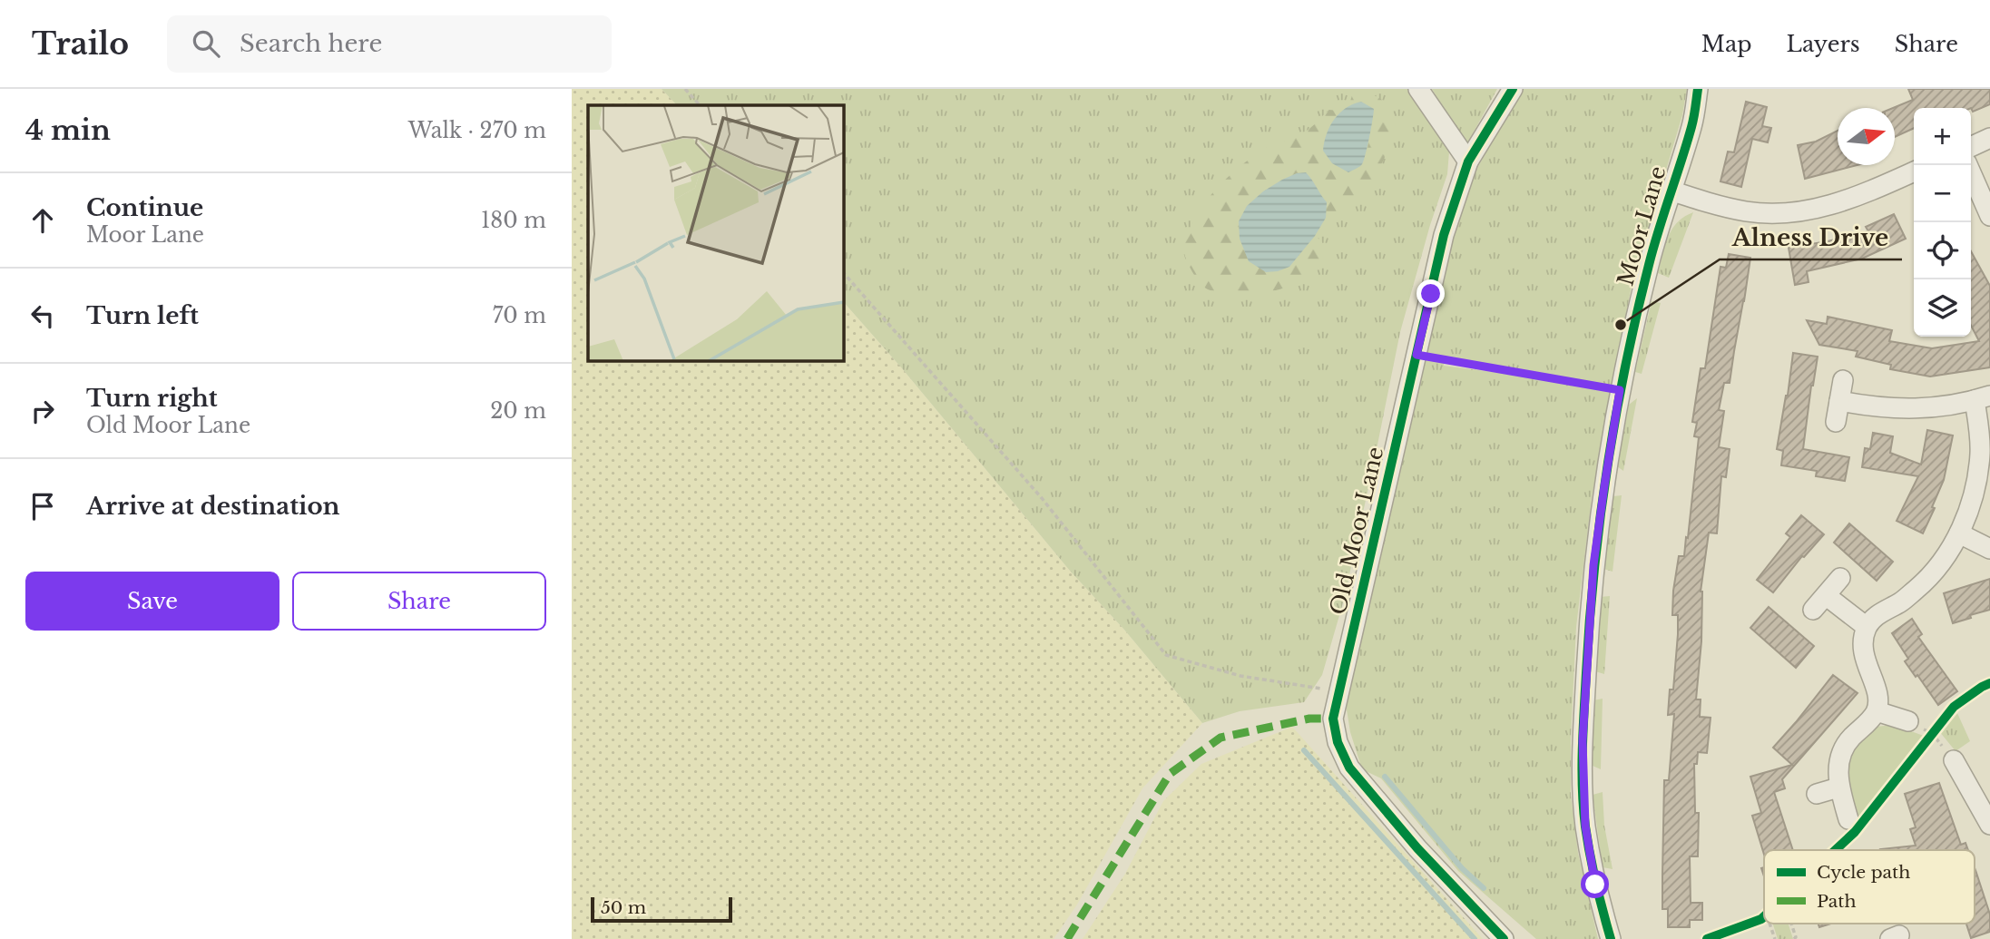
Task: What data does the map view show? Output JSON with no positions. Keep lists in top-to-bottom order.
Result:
{
  "streets": {
    "street": ["Moor Lane", "Old Moor Lane"]
  },
  "places": ["Alness Drive"],
  "legend": ["Cycle path", "Path"],
  "scale_bar": "50 m",
  "north": "right",
  "page": {
    "header": "Trailo",
    "search": "Search here",
    "nav": ["Map", "Layers", "Share"],
    "heading": ["4 min", "Walk · 270 m"],
    "map_buttons": ["+", "−"],
    "list": [
      ["Continue", "Moor Lane", "180 m"],
      ["Turn left", "70 m"],
      ["Turn right", "Old Moor Lane", "20 m"],
      "Arrive at destination"
    ],
    "buttons": ["Save", "Share"],
    "scale": "50 m"
  }
}
